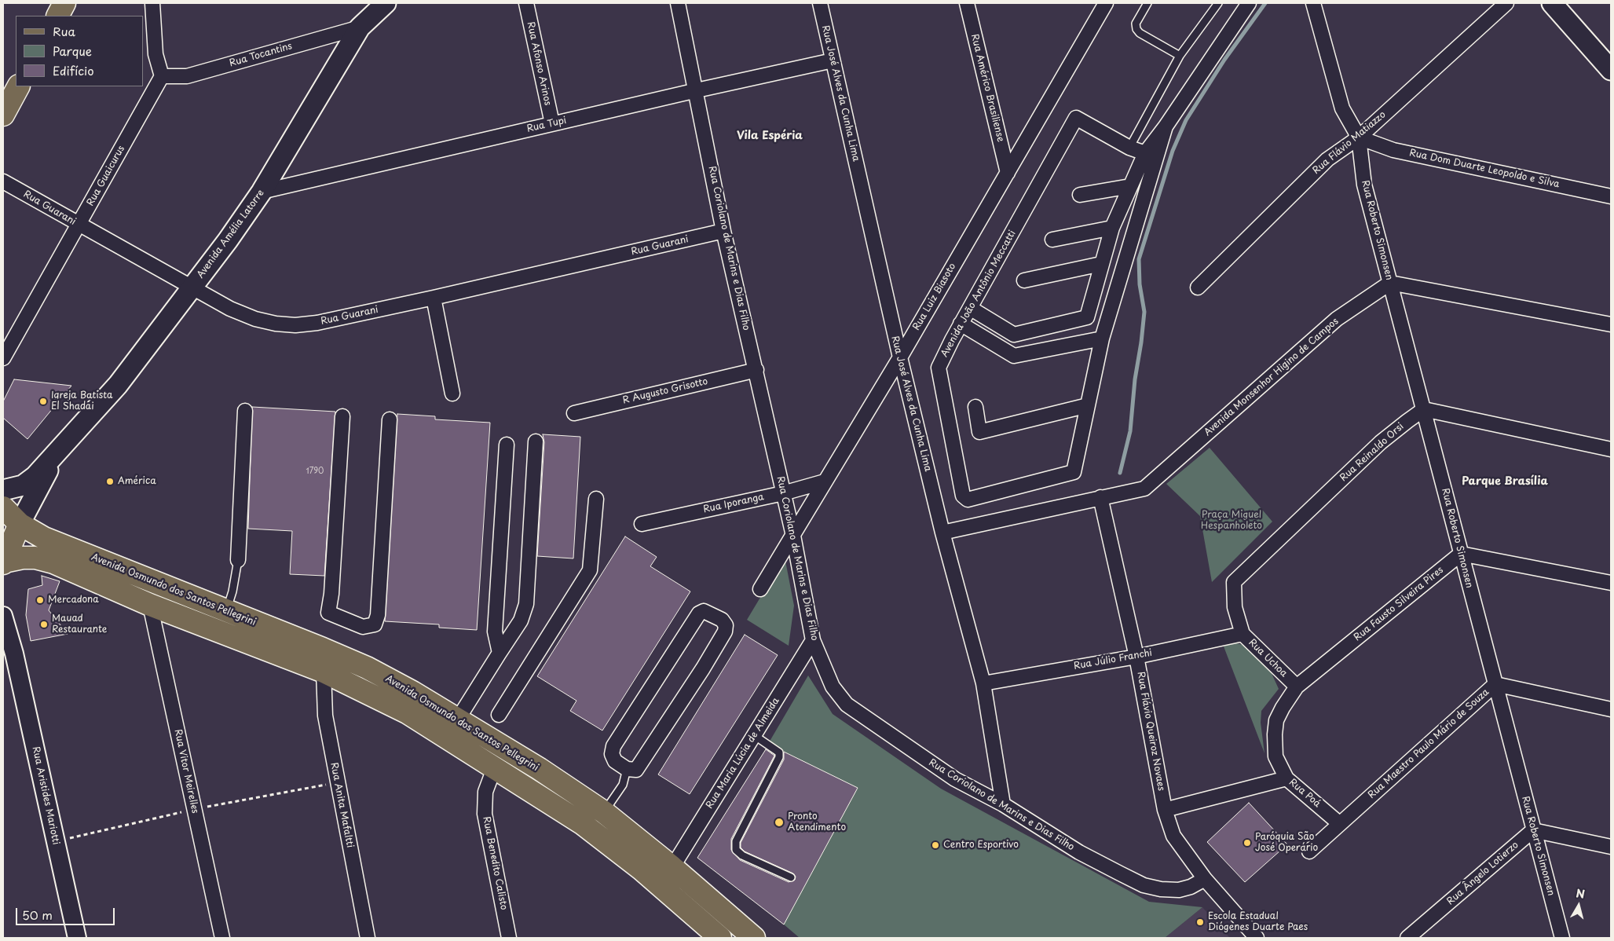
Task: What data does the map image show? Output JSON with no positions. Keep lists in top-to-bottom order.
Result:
{
  "streets": {
    "main road": ["Avenida Amélia Latorre", "Avenida Osmundo dos Santos Pellegrini"],
    "street": [
      "Rua Tocantins",
      "Rua Afonso Arinos",
      "Rua Américo Brasiliense",
      "Rua José Alves da Cunha Lima",
      "Rua Tupi",
      "Rua Flávio Matiazzo",
      "Rua Dom Duarte Leopoldo e Silva",
      "Rua Guaicurus",
      "Rua Guarani",
      "Rua Roberto Simonsen",
      "Rua Coriolano de Marins e Dias Filho",
      "Avenida João Antônio Meccatti",
      "Rua Luiz Biasoto",
      "Avenida Monsenhor Higino de Campos",
      "R Augusto Grisotto",
      "Rua Reinaldo Orsi",
      "Rua Iporanga",
      "Rua Fausto Silveira Pires",
      "Rua Uchoa",
      "Rua Júlio Franchi",
      "Rua Flávio Queiroz Novaes",
      "Rua Maestro Paulo Mário de Souza",
      "Rua Maria Lúcia de Almeida",
      "Rua Vitor Meirelles",
      "Rua Poá",
      "Rua Aristides Mariotti",
      "Rua Anita Mafaltti",
      "Rua Benedito Calisto",
      "Rua Ângelo Lotierzo"
    ]
  },
  "crossings": [
    ["Rua Tocantins", "Rua Guaicurus"],
    ["Rua Tocantins", "Avenida Amélia Latorre"],
    ["Rua Afonso Arinos", "Rua Tupi"],
    ["Rua Américo Brasiliense", "Rua Luiz Biasoto"],
    ["Rua José Alves da Cunha Lima", "Rua Tupi"],
    ["Rua José Alves da Cunha Lima", "Rua Coriolano de Marins e Dias Filho"],
    ["Rua José Alves da Cunha Lima", "Rua Luiz Biasoto"],
    ["Rua José Alves da Cunha Lima", "Avenida Monsenhor Higino de Campos"],
    ["Rua José Alves da Cunha Lima", "Rua Júlio Franchi"],
    ["Rua Tupi", "Avenida Amélia Latorre"],
    ["Rua Tupi", "Rua Coriolano de Marins e Dias Filho"],
    ["Rua Flávio Matiazzo", "Rua Dom Duarte Leopoldo e Silva"],
    ["Rua Flávio Matiazzo", "Rua Roberto Simonsen"],
    ["Rua Dom Duarte Leopoldo e Silva", "Rua Roberto Simonsen"],
    ["Rua Guaicurus", "Rua Guarani"],
    ["Rua Guarani", "Avenida Amélia Latorre"],
    ["Rua Guarani", "Rua Coriolano de Marins e Dias Filho"],
    ["Rua Roberto Simonsen", "Avenida Monsenhor Higino de Campos"],
    ["Rua Roberto Simonsen", "Rua Reinaldo Orsi"],
    ["Rua Roberto Simonsen", "Rua Fausto Silveira Pires"],
    ["Rua Roberto Simonsen", "Rua Maestro Paulo Mário de Souza"],
    ["Rua Roberto Simonsen", "Rua Ângelo Lotierzo"],
    ["Avenida Amélia Latorre", "Avenida Osmundo dos Santos Pellegrini"],
    ["Rua Coriolano de Marins e Dias Filho", "Rua Luiz Biasoto"],
    ["Rua Coriolano de Marins e Dias Filho", "R Augusto Grisotto"],
    ["Rua Coriolano de Marins e Dias Filho", "Rua Iporanga"],
    ["Rua Coriolano de Marins e Dias Filho", "Rua Flávio Queiroz Novaes"],
    ["Rua Coriolano de Marins e Dias Filho", "Rua Maria Lúcia de Almeida"],
    ["Rua Luiz Biasoto", "Rua Iporanga"],
    ["Avenida Monsenhor Higino de Campos", "Rua Flávio Queiroz Novaes"],
    ["Rua Reinaldo Orsi", "Rua Uchoa"],
    ["Avenida Osmundo dos Santos Pellegrini", "Rua Maria Lúcia de Almeida"],
    ["Avenida Osmundo dos Santos Pellegrini", "Rua Vitor Meirelles"],
    ["Avenida Osmundo dos Santos Pellegrini", "Rua Anita Mafaltti"],
    ["Avenida Osmundo dos Santos Pellegrini", "Rua Benedito Calisto"],
    ["Rua Fausto Silveira Pires", "Rua Uchoa"],
    ["Rua Fausto Silveira Pires", "Rua Poá"],
    ["Rua Uchoa", "Rua Júlio Franchi"],
    ["Rua Júlio Franchi", "Rua Flávio Queiroz Novaes"],
    ["Rua Maestro Paulo Mário de Souza", "Rua Poá"]
  ],
  "districts": ["Vila Espéria", "Parque Brasília"],
  "parks": ["Praça Miguel Hespanholeto"],
  "places": [
    "Igreja Batista El Shadai",
    "América",
    "Mercadona",
    "Mauad Restaurante",
    "Pronto Atendimento",
    "Paróquia São José Operário",
    "Centro Esportivo",
    "Escola Estadual Diógenes Duarte Paes"
  ],
  "house_numbers": ["1790"],
  "legend": ["Rua", "Parque", "Edifício"],
  "scale_bar": "50 m",
  "north": "top"
}
